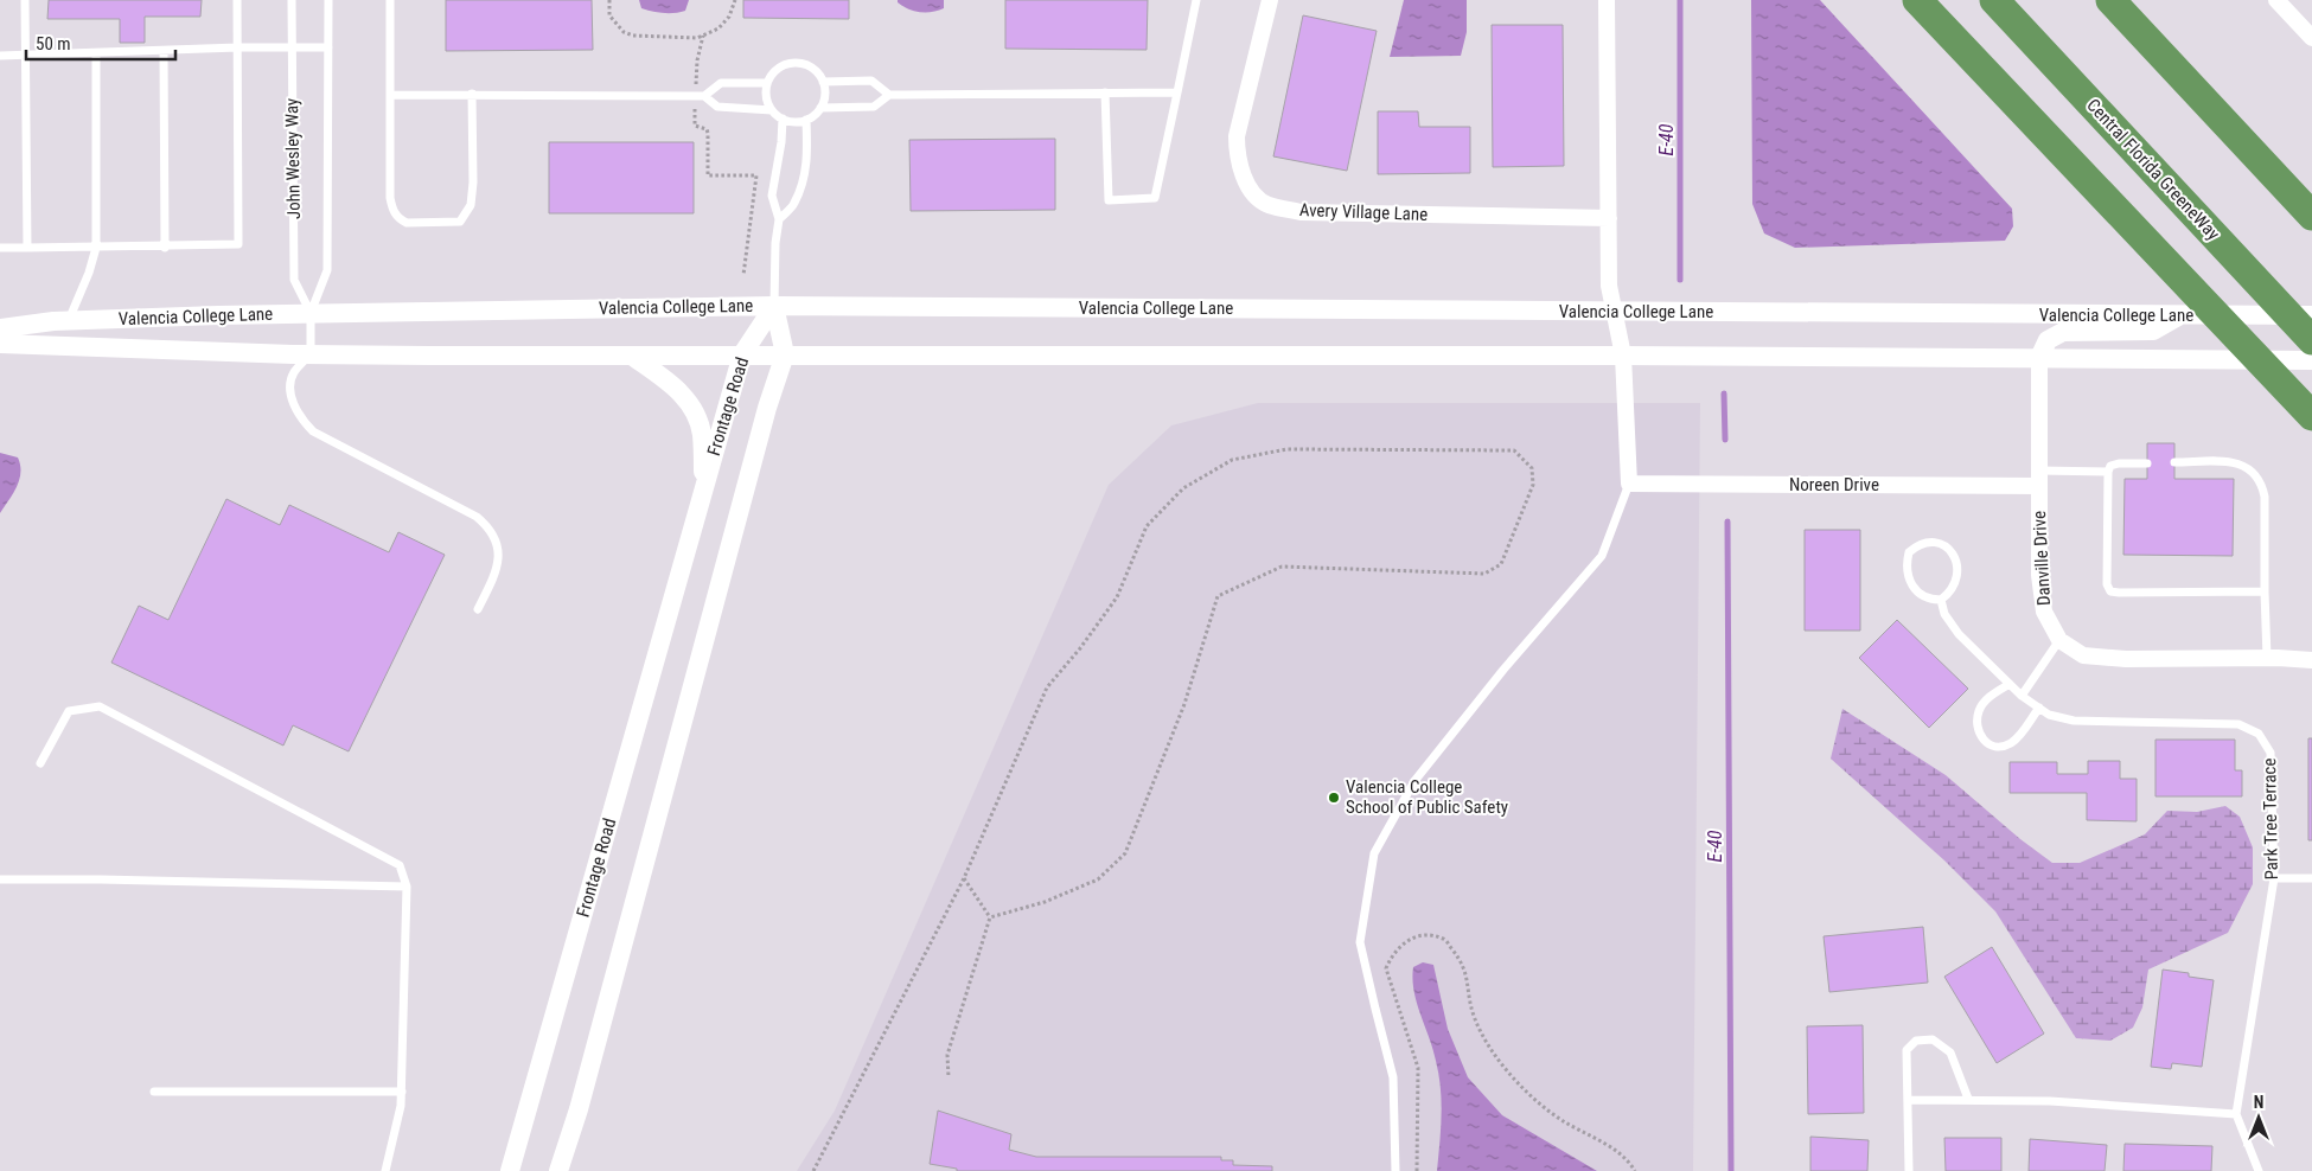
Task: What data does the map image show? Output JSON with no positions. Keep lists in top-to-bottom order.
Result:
{
  "streets": {
    "highway": ["Central Florida GreeneWay"],
    "street": [
      "Avery Village Lane",
      "Valencia College Lane",
      "Frontage Road",
      "Noreen Drive",
      "Danville Drive"
    ],
    "lane": ["John Wesley Way", "Park Tree Terrace"]
  },
  "crossings": [
    ["John Wesley Way", "Valencia College Lane"],
    ["Valencia College Lane", "Frontage Road"],
    ["Valencia College Lane", "Danville Drive"],
    ["Noreen Drive", "Danville Drive"]
  ],
  "water": ["E-40"],
  "places": ["Valencia College School of Public Safety"],
  "scale_bar": "50 m",
  "north": "top"
}
